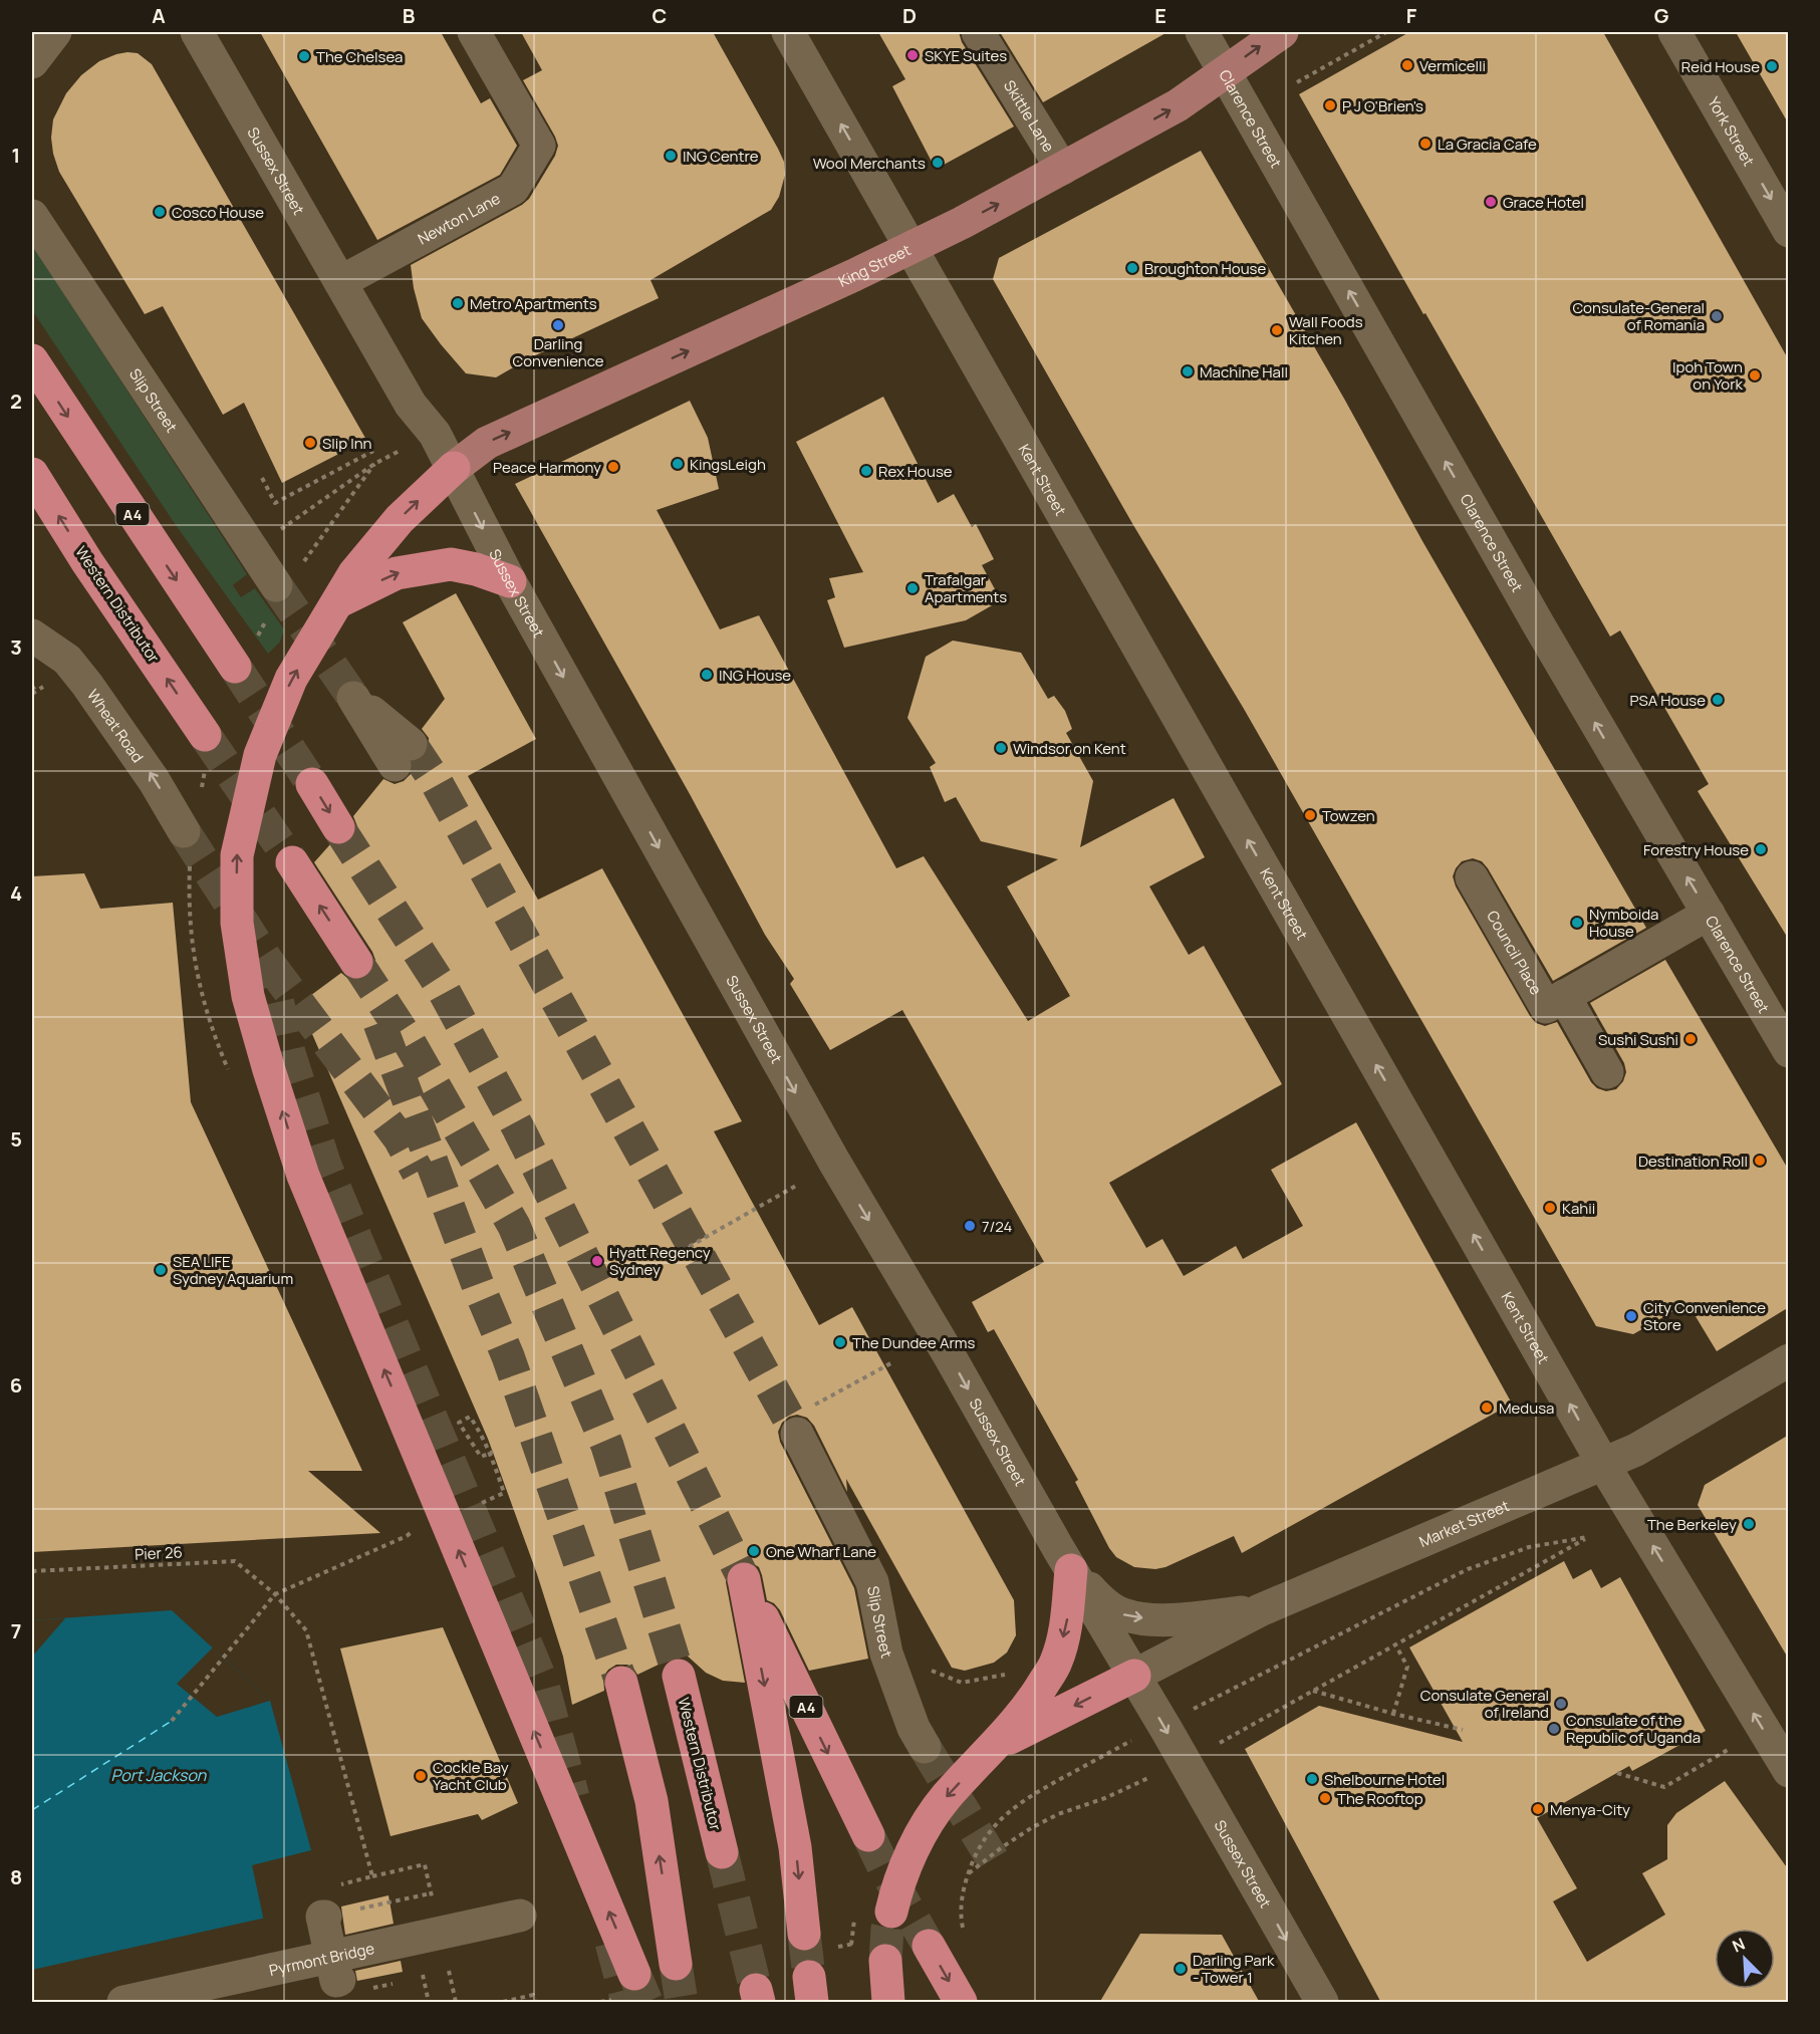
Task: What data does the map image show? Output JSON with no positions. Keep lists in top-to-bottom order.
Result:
{
  "streets": {
    "highway": ["A4", "Western Distributor"],
    "main road": ["King Street"],
    "street": [
      "Skittle Lane",
      "Clarence Street",
      "York Street",
      "Sussex Street",
      "Newton Lane",
      "Slip Street",
      "Kent Street",
      "Wheat Road",
      "Council Place",
      "Market Street",
      "Pyrmont Bridge"
    ],
    "path": ["Pier 26"]
  },
  "crossings": [
    ["Skittle Lane", "King Street"],
    ["Clarence Street", "King Street"],
    ["Clarence Street", "Council Place"],
    ["Sussex Street", "Newton Lane"],
    ["Sussex Street", "King Street"],
    ["Sussex Street", "Market Street"],
    ["King Street", "Kent Street"],
    ["Kent Street", "Market Street"]
  ],
  "one_way": [
    "Clarence Street",
    "York Street",
    "Sussex Street",
    "King Street",
    "Kent Street",
    "Wheat Road"
  ],
  "water": ["Port Jackson"],
  "places": [
    "SKYE Suites",
    "The Chelsea",
    "Vermicelli",
    "Reid House",
    "P J O'Brien's",
    "La Gracia Cafe",
    "ING Centre",
    "Wool Merchants",
    "Grace Hotel",
    "Cosco House",
    "Broughton House",
    "Metro Apartments",
    "Consulate-General of Romania",
    "Darling Convenience",
    "Wall Foods Kitchen",
    "Machine Hall",
    "Ipoh Town on York",
    "Slip Inn",
    "KingsLeigh",
    "Peace Harmony",
    "Rex House",
    "Trafalgar Apartments",
    "ING House",
    "PSA House",
    "Windsor on Kent",
    "Towzen",
    "Forestry House",
    "Nymboida House",
    "Sushi Sushi",
    "Destination Roll",
    "Kahii",
    "7/24",
    "Hyatt Regency Sydney",
    "SEA LIFE Sydney Aquarium",
    "City Convenience Store",
    "The Dundee Arms",
    "Medusa",
    "The Berkeley",
    "One Wharf Lane",
    "Consulate General of Ireland",
    "Consulate of the Republic of Uganda",
    "Cockle Bay Yacht Club",
    "Shelbourne Hotel",
    "The Rooftop",
    "Menya-City",
    "Darling Park - Tower 1"
  ],
  "north": "top left",
  "grid": {
    "columns": [
      "A",
      "B",
      "C",
      "D",
      "E",
      "F",
      "G"
    ],
    "rows": [
      "1",
      "2",
      "3",
      "4",
      "5",
      "6",
      "7",
      "8"
    ]
  }
}
